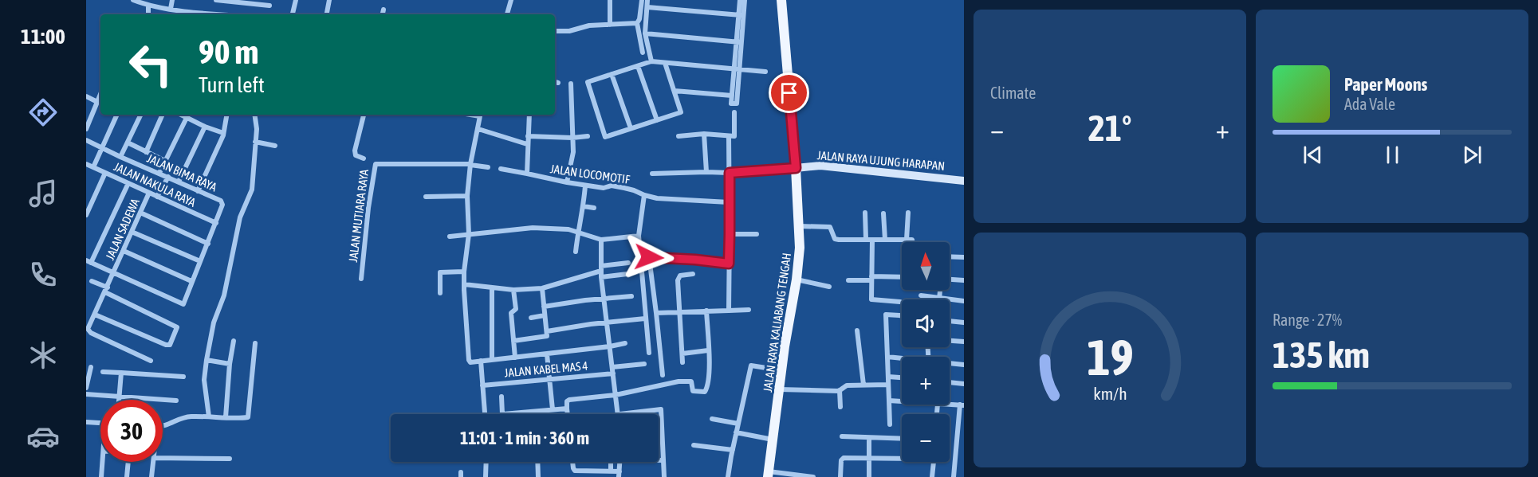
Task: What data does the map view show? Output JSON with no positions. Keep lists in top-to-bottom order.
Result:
{
  "streets": {
    "main road": ["JALAN RAYA KALIABANG TENGAH"],
    "street": [
      "JALAN RAYA UJUNG HARAPAN",
      "JALAN BIMA RAYA",
      "JALAN LOCOMOTIF",
      "JALAN NAKULA RAYA",
      "JALAN MUTIARA RAYA",
      "JALAN SADEWA",
      "JALAN KABEL MAS 4"
    ]
  },
  "crossings": [
    ["JALAN RAYA UJUNG HARAPAN", "JALAN RAYA KALIABANG TENGAH"],
    ["JALAN BIMA RAYA", "JALAN NAKULA RAYA"],
    ["JALAN BIMA RAYA", "JALAN SADEWA"],
    ["JALAN NAKULA RAYA", "JALAN SADEWA"]
  ],
  "north": "top",
  "page": {
    "tabs": "11:00",
    "tile": [
      "Climate",
      ["Range · 27%", "135 km"]
    ],
    "turn": ["90 m", "Turn left"],
    "song": ["Paper Moons", "Ada Vale"],
    "heat": ["−", "21°", "+"],
    "map_buttons": ["+", "−"],
    "limit": "30",
    "trip": "11:01 · 1 min · 360 m",
    "gauge": ["19", "km/h"]
  }
}
